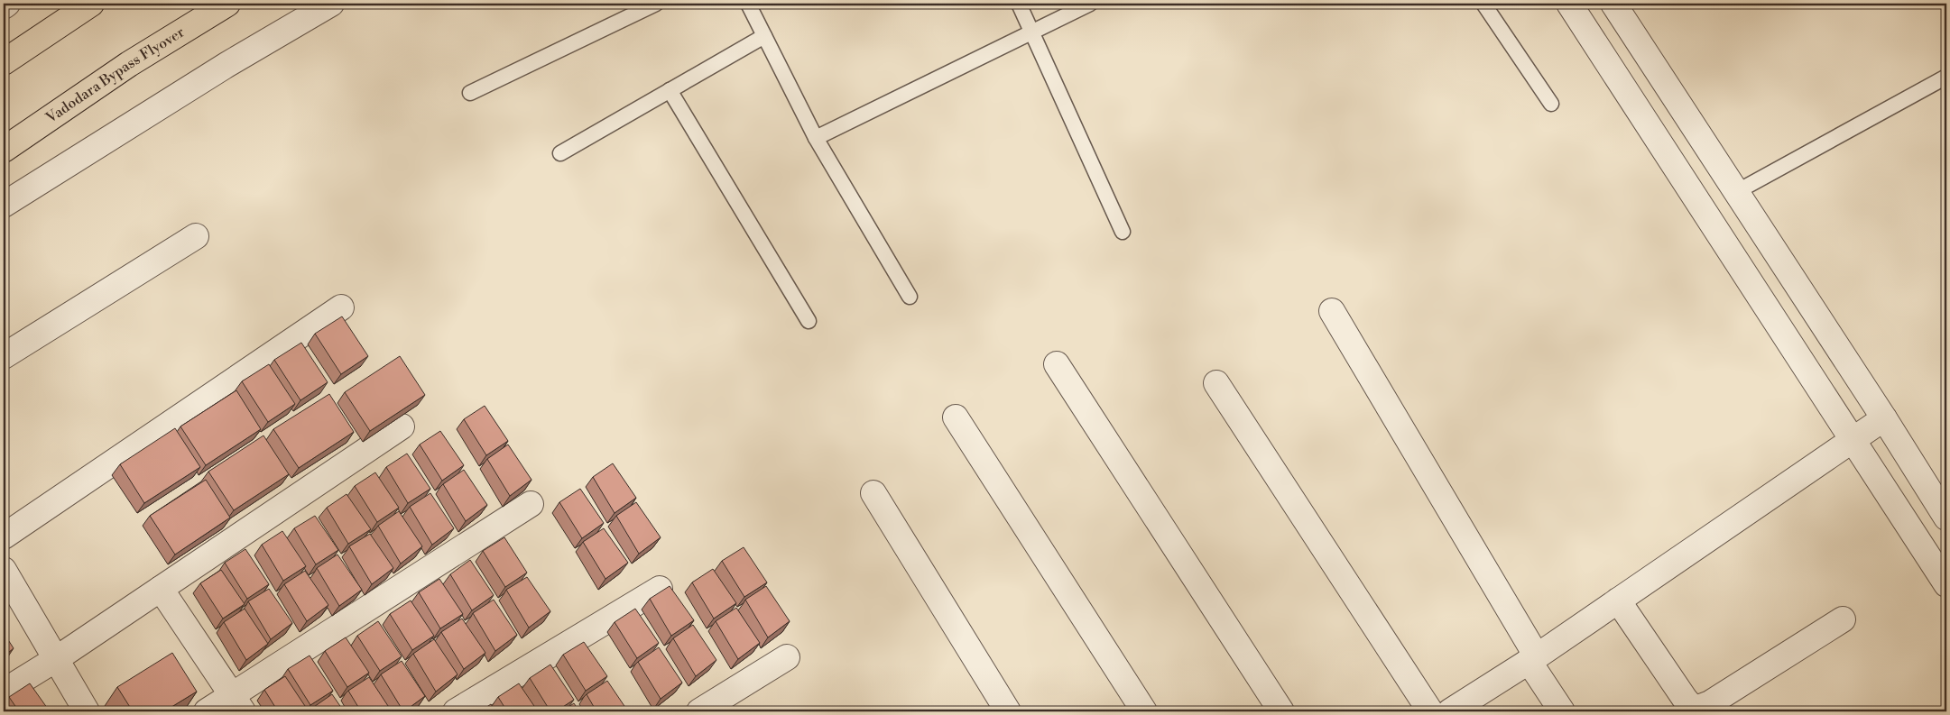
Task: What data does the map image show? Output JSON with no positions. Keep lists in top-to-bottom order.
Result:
{
  "streets": {
    "highway": ["Vadodara Bypass Flyover"]
  }
}
